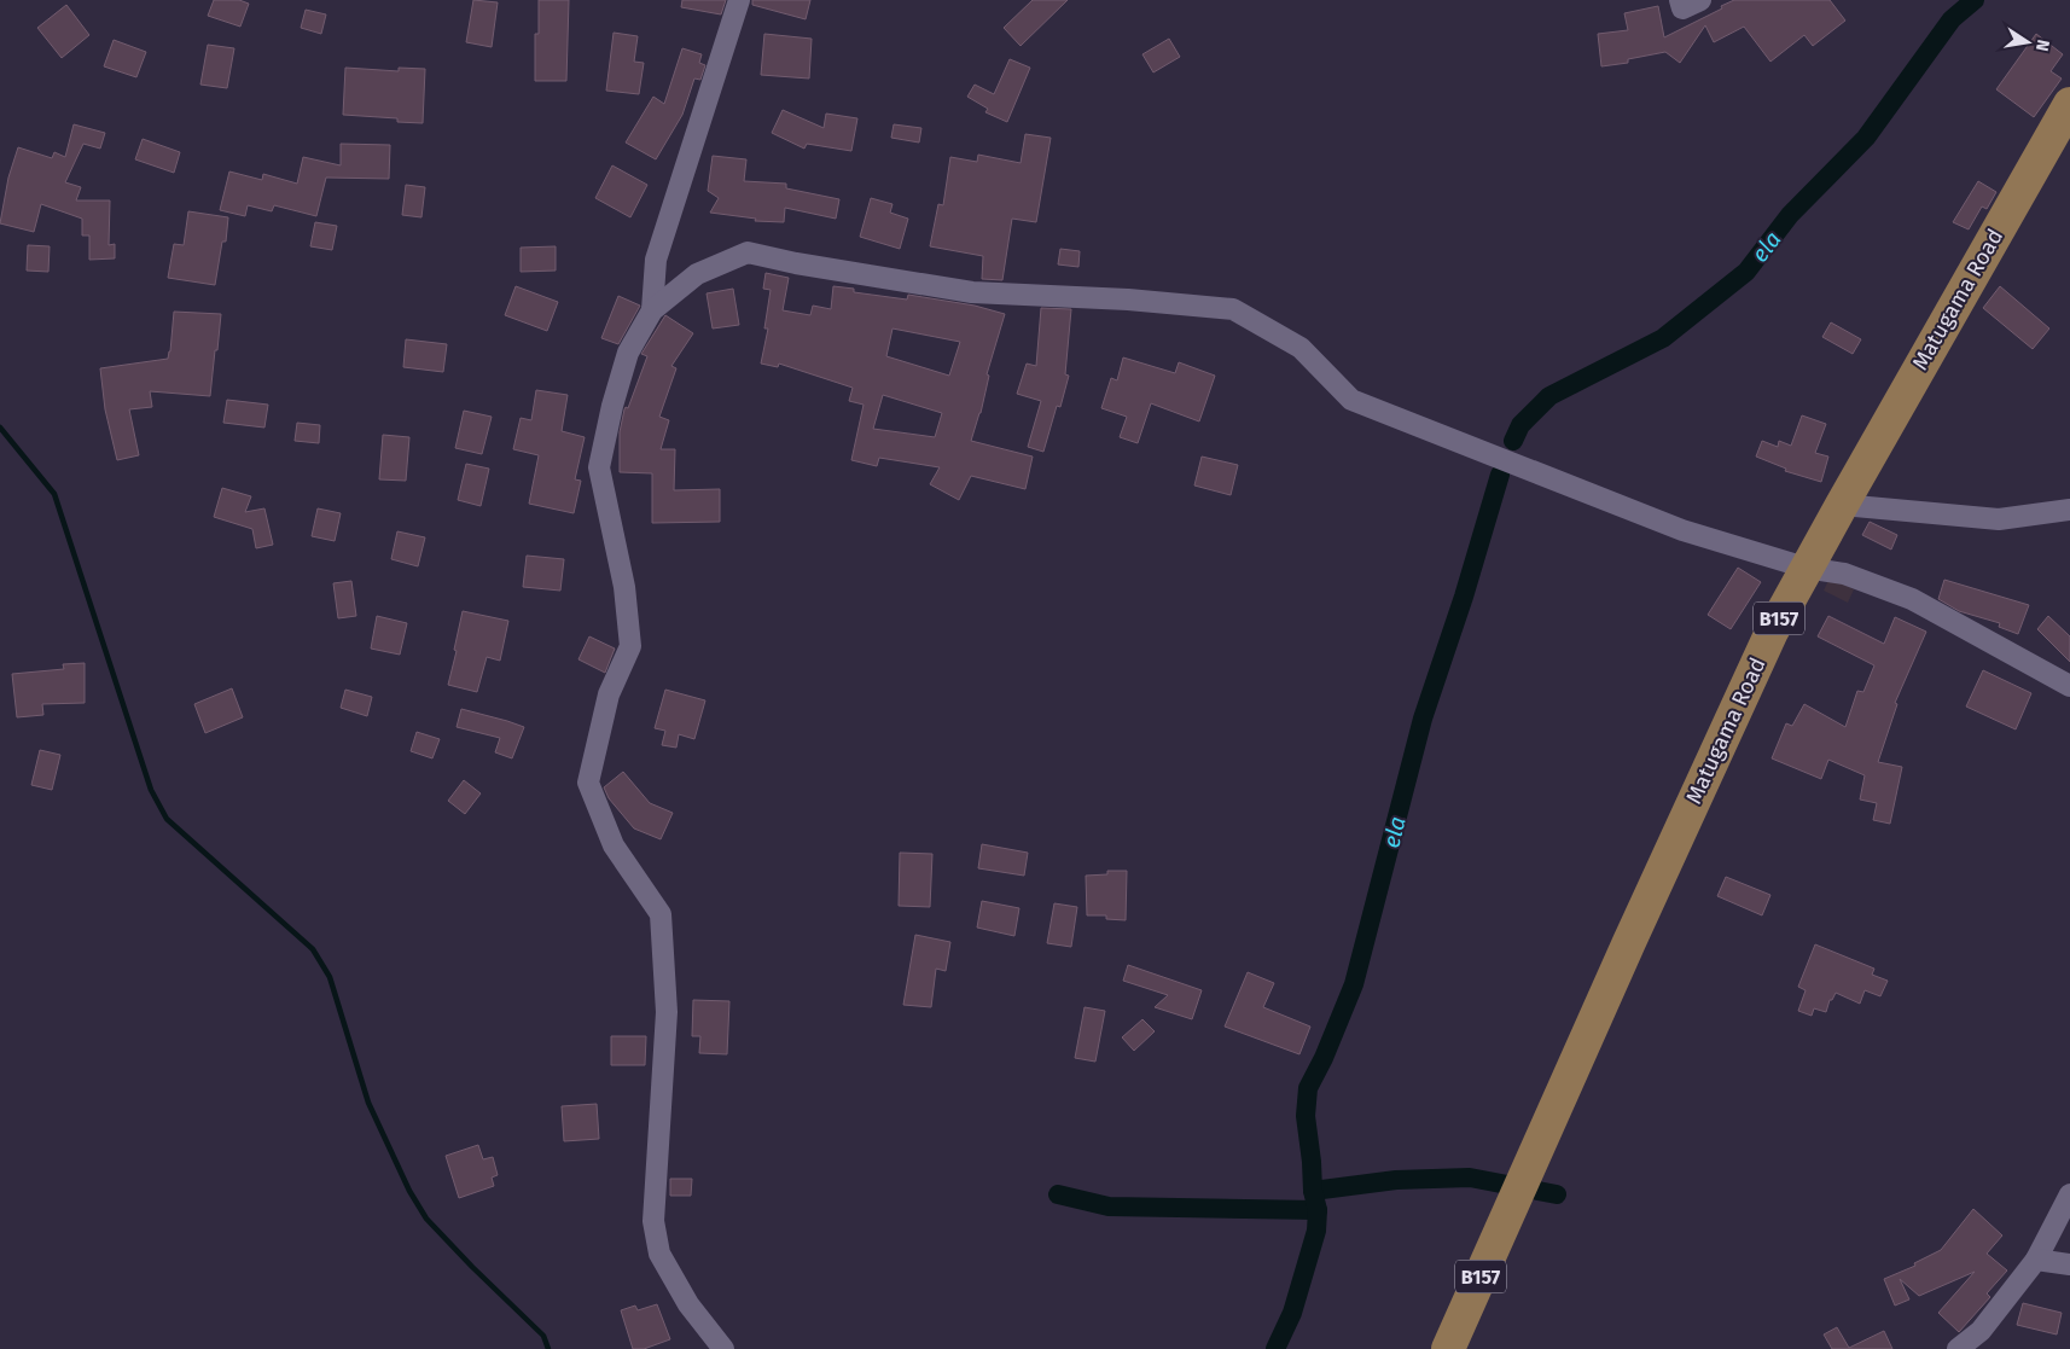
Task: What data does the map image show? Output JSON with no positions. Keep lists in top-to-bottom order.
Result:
{
  "streets": {
    "main road": ["Matugama Road", "B157"]
  },
  "water": ["ela"],
  "north": "right"
}
